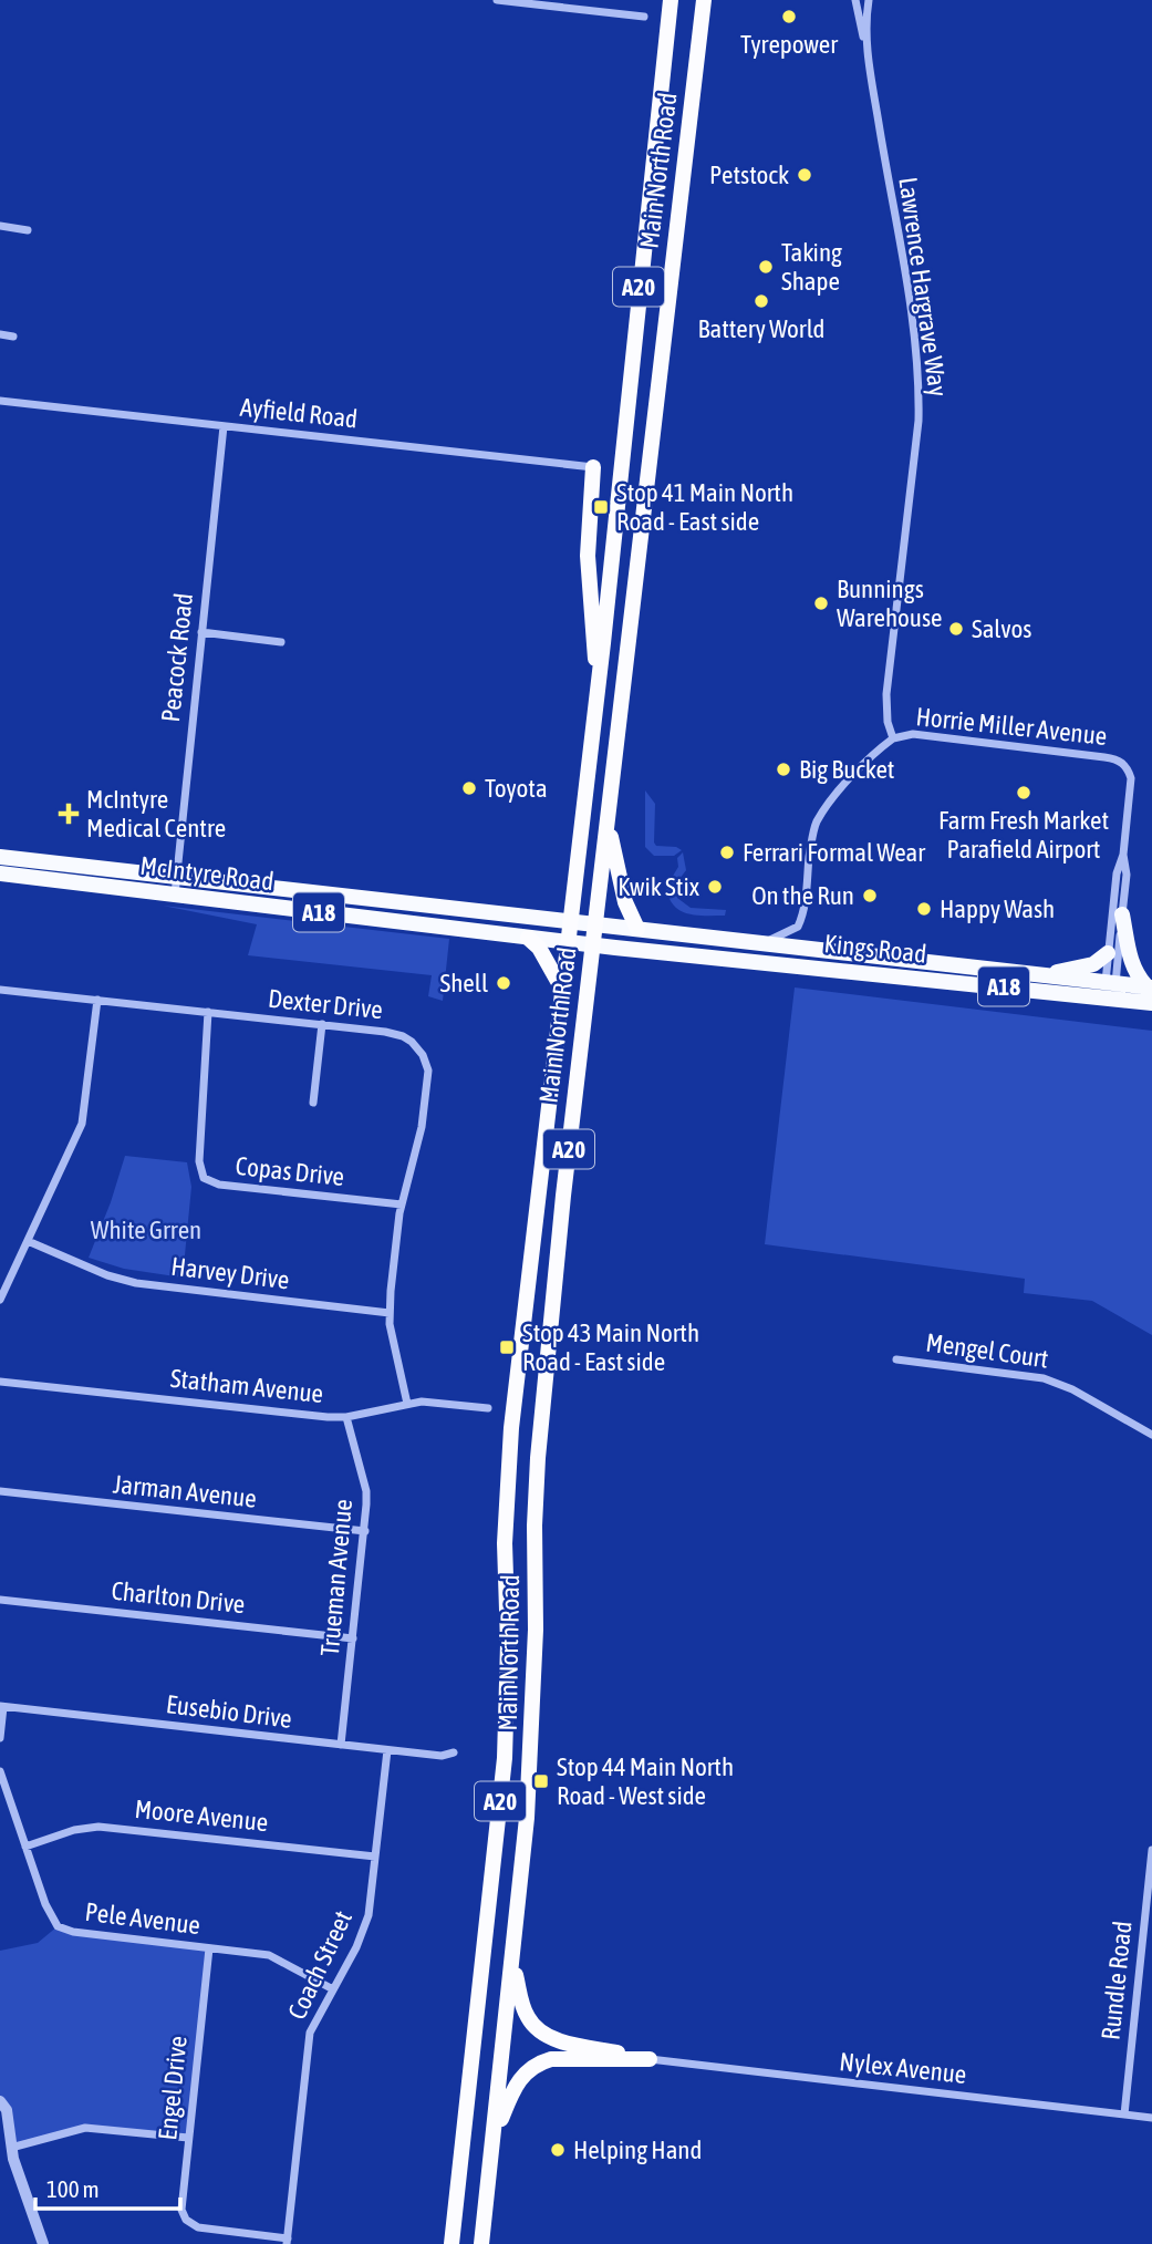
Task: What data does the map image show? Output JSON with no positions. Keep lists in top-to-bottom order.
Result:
{
  "streets": {
    "highway": ["Main North Road", "A20"],
    "main road": ["McIntyre Road", "A18", "Kings Road"],
    "street": [
      "Lawrence Hargrave Way",
      "Ayfield Road",
      "Peacock Road",
      "Horrie Miller Avenue",
      "Dexter Drive",
      "Copas Drive",
      "Harvey Drive",
      "Mengel Court",
      "Statham Avenue",
      "Jarman Avenue",
      "Trueman Avenue",
      "Charlton Drive",
      "Eusebio Drive",
      "Moore Avenue",
      "Pele Avenue",
      "Coach Street",
      "Rundle Road",
      "Nylex Avenue",
      "Engel Drive"
    ]
  },
  "crossings": [
    ["Main North Road", "McIntyre Road"],
    ["Main North Road", "Kings Road"],
    ["Lawrence Hargrave Way", "Horrie Miller Avenue"],
    ["Ayfield Road", "Peacock Road"],
    ["Peacock Road", "McIntyre Road"],
    ["Horrie Miller Avenue", "Kings Road"],
    ["McIntyre Road", "Kings Road"],
    ["Dexter Drive", "Copas Drive"],
    ["Dexter Drive", "Harvey Drive"],
    ["Dexter Drive", "Statham Avenue"],
    ["Statham Avenue", "Trueman Avenue"],
    ["Jarman Avenue", "Trueman Avenue"],
    ["Trueman Avenue", "Charlton Drive"],
    ["Trueman Avenue", "Eusebio Drive"],
    ["Eusebio Drive", "Coach Street"],
    ["Moore Avenue", "Pele Avenue"],
    ["Moore Avenue", "Coach Street"],
    ["Pele Avenue", "Coach Street"],
    ["Pele Avenue", "Engel Drive"],
    ["Coach Street", "Engel Drive"],
    ["Rundle Road", "Nylex Avenue"]
  ],
  "parks": ["White Grren"],
  "places": {
    "other": [
      "Tyrepower",
      "Petstock",
      "Taking Shape",
      "Battery World",
      "Bunnings Warehouse",
      "Salvos",
      "Big Bucket",
      "Toyota",
      "Farm Fresh Market Parafield Airport",
      "Ferrari Formal Wear",
      "Kwik Stix",
      "On the Run",
      "Happy Wash",
      "Shell",
      "Helping Hand"
    ],
    "transit": ["Stop 41 Main North Road - East side", "Stop 43 Main North Road - East side", "Stop 44 Main North Road - West side"],
    "health": ["McIntyre Medical Centre"]
  },
  "scale_bar": "100 m"
}
